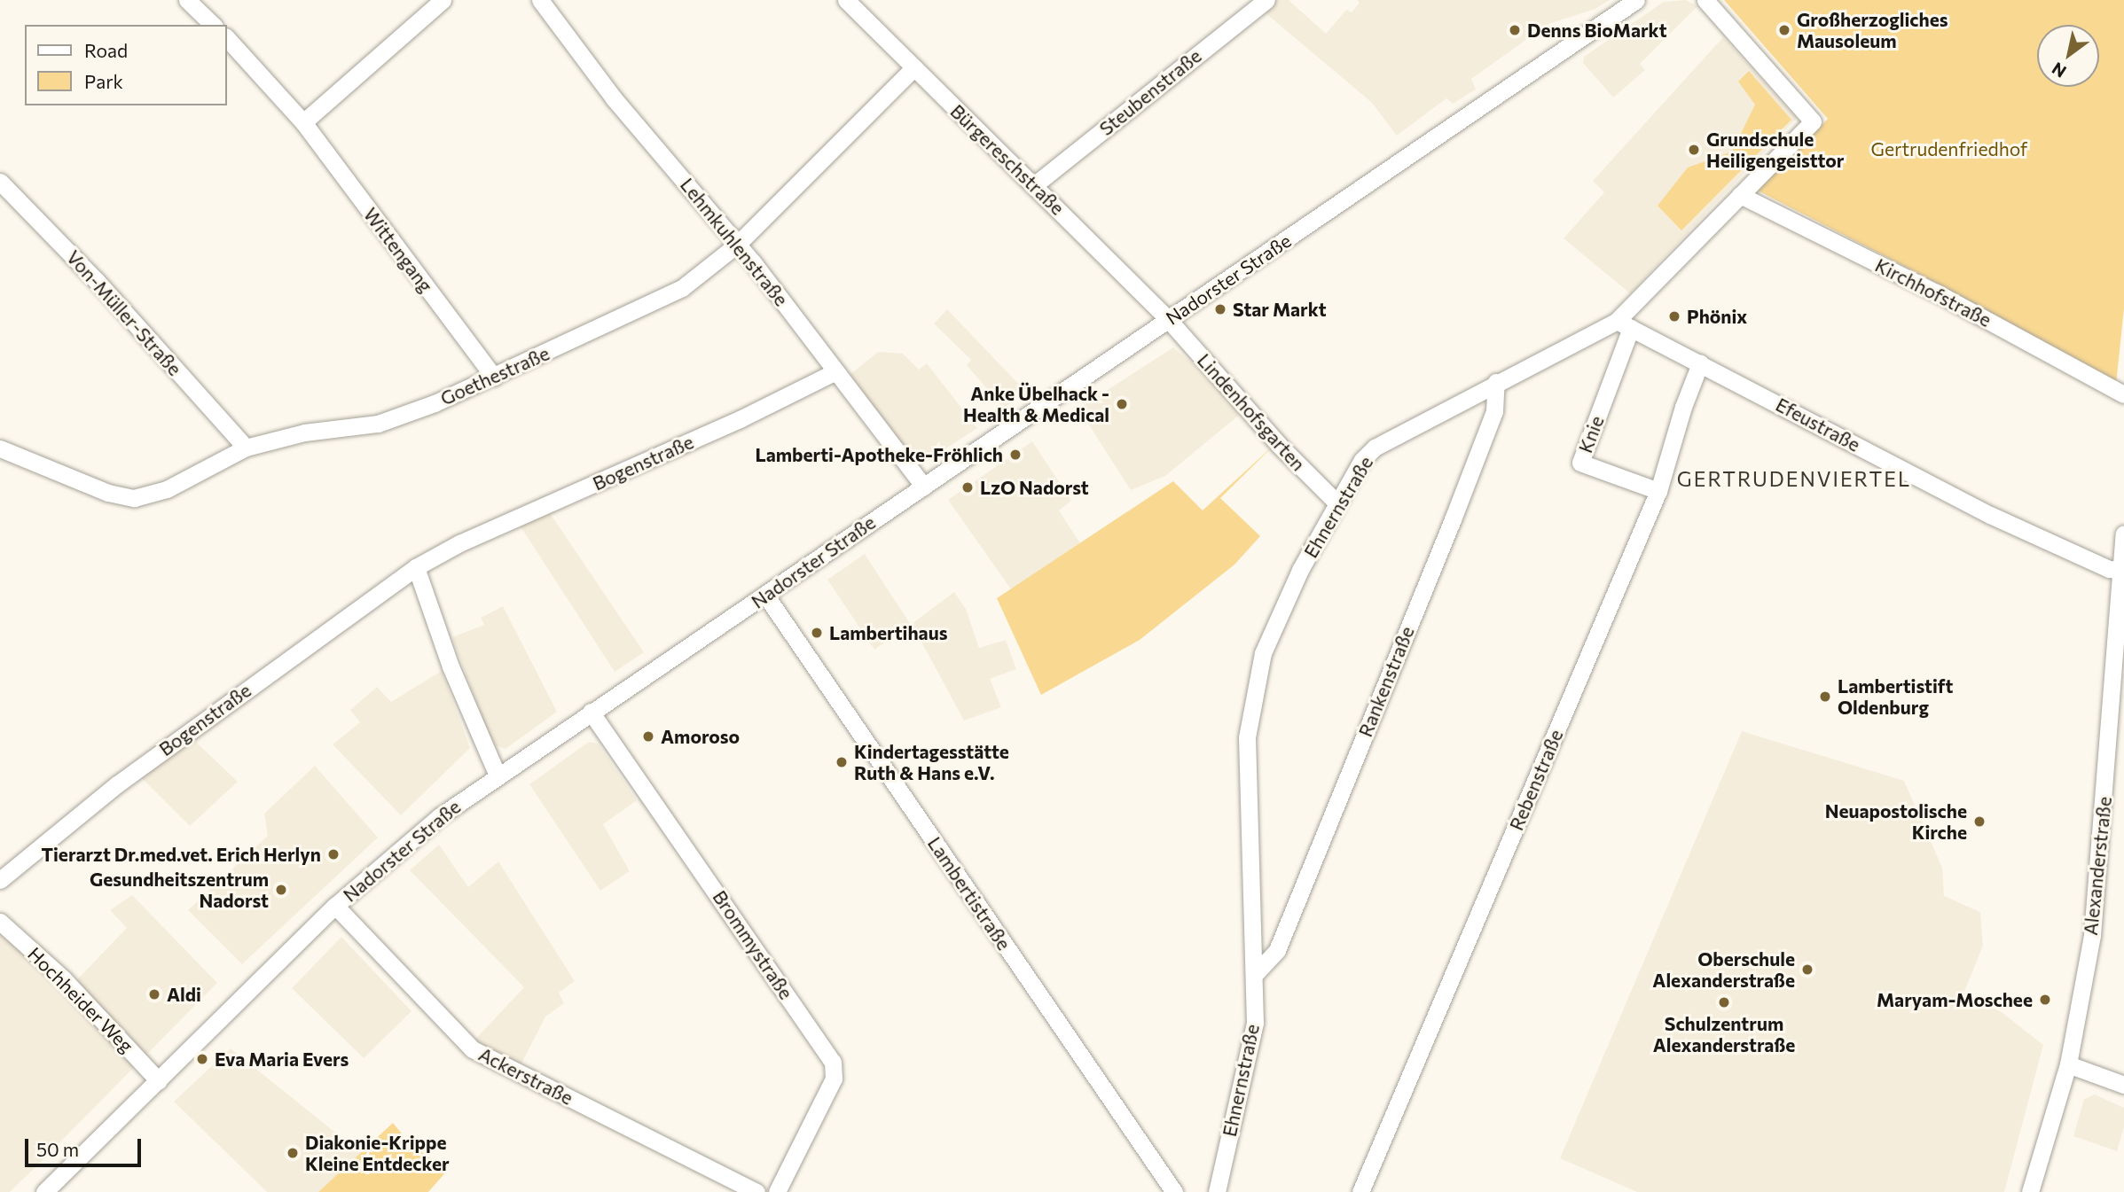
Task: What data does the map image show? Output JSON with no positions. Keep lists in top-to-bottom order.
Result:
{
  "streets": {
    "street": [
      "Steubenstraße",
      "Bürgereschstraße",
      "Lehmkuhlenstraße",
      "Wittengang",
      "Nadorster Straße",
      "Kirchhofstraße",
      "Von-Müller-Straße",
      "Goethestraße",
      "Lindenhofsgarten",
      "Efeustraße",
      "Knie",
      "Bogenstraße",
      "Ehnernstraße",
      "Rankenstraße",
      "Rebenstraße",
      "Alexanderstraße",
      "Lambertistraße",
      "Brommystraße",
      "Hochheider Weg",
      "Ackerstraße"
    ]
  },
  "crossings": [
    ["Steubenstraße", "Bürgereschstraße"],
    ["Bürgereschstraße", "Nadorster Straße"],
    ["Bürgereschstraße", "Goethestraße"],
    ["Bürgereschstraße", "Lindenhofsgarten"],
    ["Lehmkuhlenstraße", "Nadorster Straße"],
    ["Lehmkuhlenstraße", "Goethestraße"],
    ["Lehmkuhlenstraße", "Bogenstraße"],
    ["Wittengang", "Goethestraße"],
    ["Nadorster Straße", "Lindenhofsgarten"],
    ["Nadorster Straße", "Lambertistraße"],
    ["Nadorster Straße", "Brommystraße"],
    ["Nadorster Straße", "Hochheider Weg"],
    ["Nadorster Straße", "Ackerstraße"],
    ["Kirchhofstraße", "Ehnernstraße"],
    ["Von-Müller-Straße", "Goethestraße"],
    ["Lindenhofsgarten", "Ehnernstraße"],
    ["Efeustraße", "Knie"],
    ["Efeustraße", "Ehnernstraße"],
    ["Efeustraße", "Rebenstraße"],
    ["Efeustraße", "Alexanderstraße"],
    ["Knie", "Ehnernstraße"],
    ["Knie", "Rebenstraße"],
    ["Ehnernstraße", "Rankenstraße"]
  ],
  "districts": ["GERTRUDENVIERTEL"],
  "parks": ["Gertrudenfriedhof"],
  "places": [
    "Denns BioMarkt",
    "Großherzogliches Mausoleum",
    "Grundschule Heiligengeisttor",
    "Star Markt",
    "Phönix",
    "Anke Übelhack - Health & Medical",
    "Lamberti-Apotheke-Fröhlich",
    "LzO Nadorst",
    "Lambertihaus",
    "Lambertistift Oldenburg",
    "Amoroso",
    "Kindertagesstätte Ruth & Hans e.V.",
    "Neuapostolische Kirche",
    "Tierarzt Dr.med.vet. Erich Herlyn",
    "Gesundheitszentrum Nadorst",
    "Oberschule Alexanderstraße",
    "Aldi",
    "Maryam-Moschee",
    "Schulzentrum Alexanderstraße",
    "Eva Maria Evers",
    "Diakonie-Krippe Kleine Entdecker"
  ],
  "legend": ["Road", "Park"],
  "scale_bar": "50 m",
  "north": "bottom left"
}
